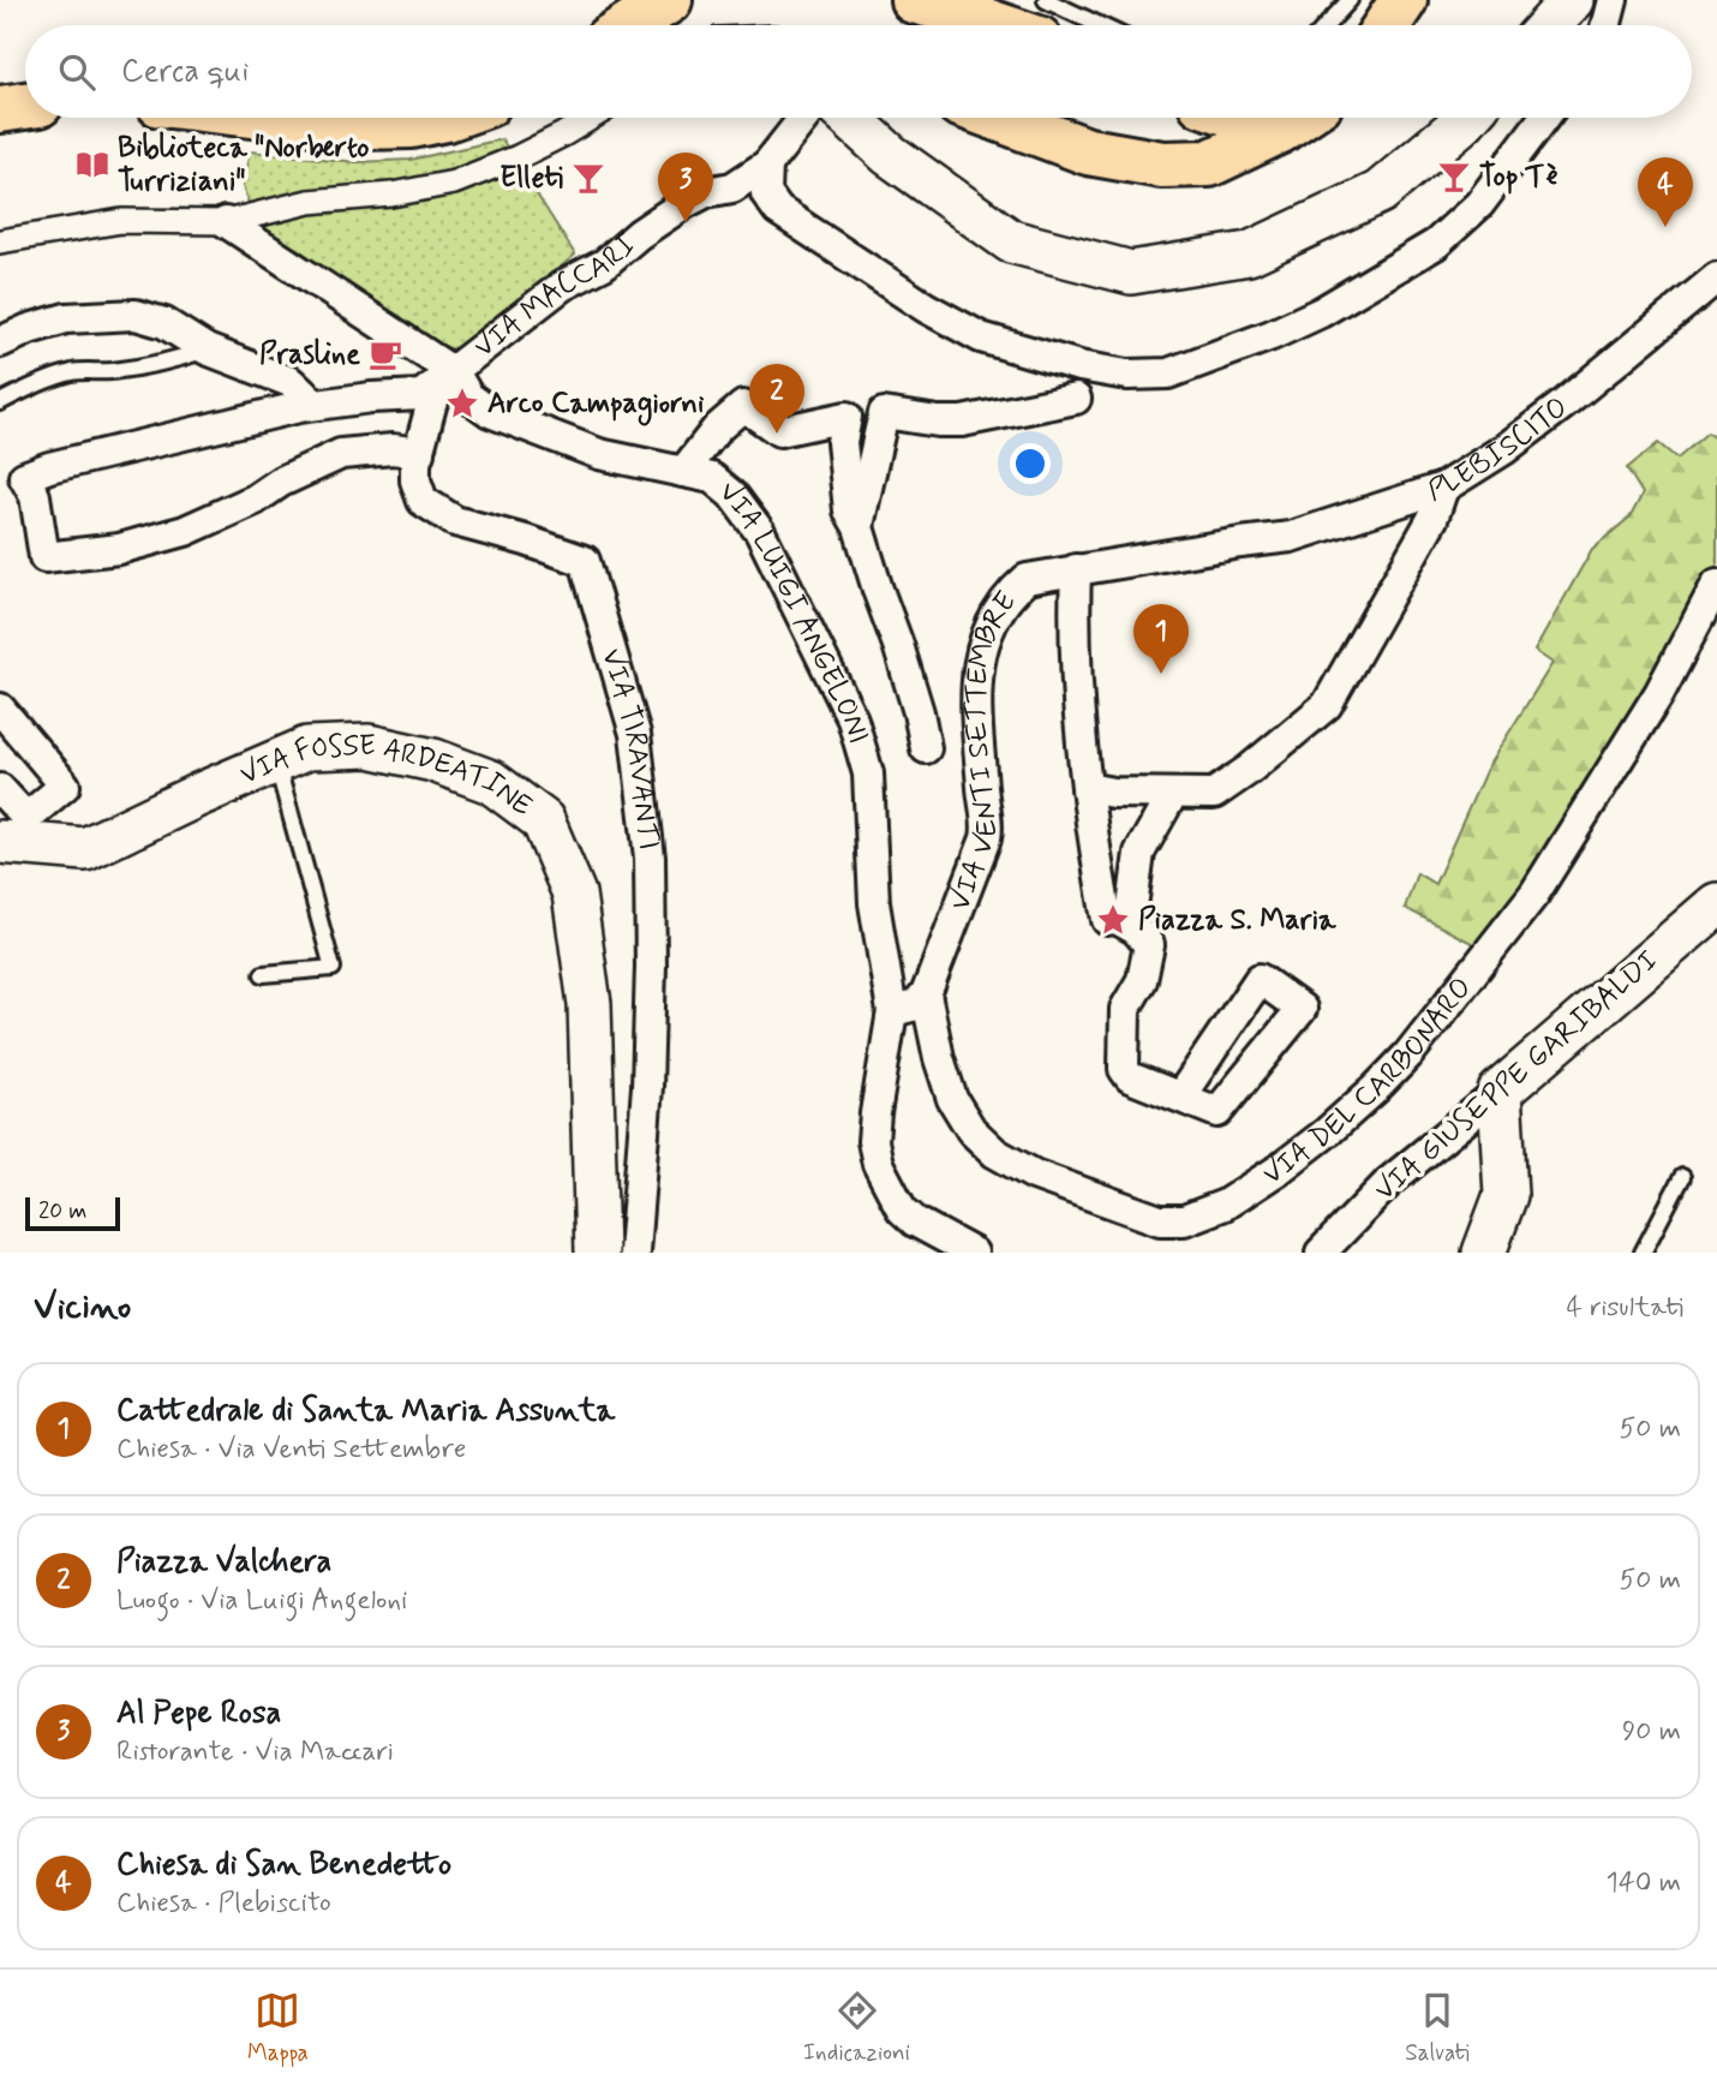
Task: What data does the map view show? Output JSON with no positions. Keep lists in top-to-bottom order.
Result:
{
  "streets": {
    "main road": ["VIA FOSSE ARDEATINE", "VIA GIUSEPPE GARIBALDI"],
    "street": [
      "VIA MACCARI",
      "PLEBISCITO",
      "VIA LUIGI ANGELONI",
      "VIA TIRAVANTI",
      "VIA VENTI SETTEMBRE",
      "VIA DEL CARBONARO"
    ]
  },
  "crossings": [
    ["VIA MACCARI", "VIA LUIGI ANGELONI"],
    ["VIA MACCARI", "VIA TIRAVANTI"],
    ["PLEBISCITO", "VIA VENTI SETTEMBRE"],
    ["VIA LUIGI ANGELONI", "VIA TIRAVANTI"],
    ["VIA VENTI SETTEMBRE", "VIA DEL CARBONARO"]
  ],
  "places": {
    "library": ["Biblioteca \"Norberto Turriziani\""],
    "bar": ["Top Tè", "Elleti"],
    "cafe": ["Prasline"],
    "place": ["Arco Campagiorni", "Piazza S. Maria"]
  },
  "scale_bar": "20 m",
  "page": {
    "search": "Cerca qui",
    "pins": [
      "3",
      "4",
      "2",
      "1"
    ],
    "scale": "20 m",
    "heading": ["Vicino", "4 risultati"],
    "list": [
      {
        "mark": "1",
        "name": "Cattedrale di Santa Maria Assunta",
        "note": "Chiesa · Via Venti Settembre",
        "value": "50 m"
      },
      {
        "mark": "2",
        "name": "Piazza Valchera",
        "note": "Luogo · Via Luigi Angeloni",
        "value": "50 m"
      },
      {
        "mark": "3",
        "name": "Al Pepe Rosa",
        "note": "Ristorante · Via Maccari",
        "value": "90 m"
      },
      {
        "mark": "4",
        "name": "Chiesa di San Benedetto",
        "note": "Chiesa · Plebiscito",
        "value": "140 m"
      }
    ],
    "nav": ["Mappa", "Indicazioni", "Salvati"]
  }
}
